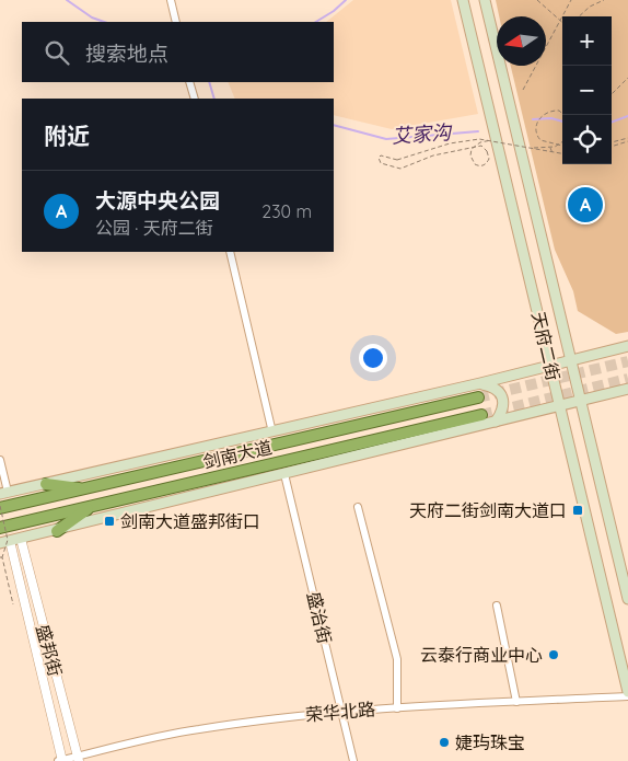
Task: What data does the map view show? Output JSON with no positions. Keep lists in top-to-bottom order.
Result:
{
  "streets": {
    "highway": ["剑南大道"],
    "main road": ["天府二街"],
    "street": ["盛治街", "盛邦街", "荣华北路"]
  },
  "crossings": [
    ["盛治街", "荣华北路"],
    ["盛邦街", "荣华北路"]
  ],
  "water": ["艾家沟"],
  "places": {
    "transit": ["天府二街剑南大道口", "剑南大道盛邦街口"],
    "other": ["云泰行商业中心", "婕玙珠宝"]
  },
  "north": "left",
  "page": {
    "map_buttons": ["+", "−"],
    "search": "搜索地点",
    "heading": "附近",
    "list": [
      {
        "mark": "A",
        "name": "大源中央公园",
        "note": "公园 · 天府二街",
        "value": "230 m"
      }
    ],
    "pins": "A"
  }
}
